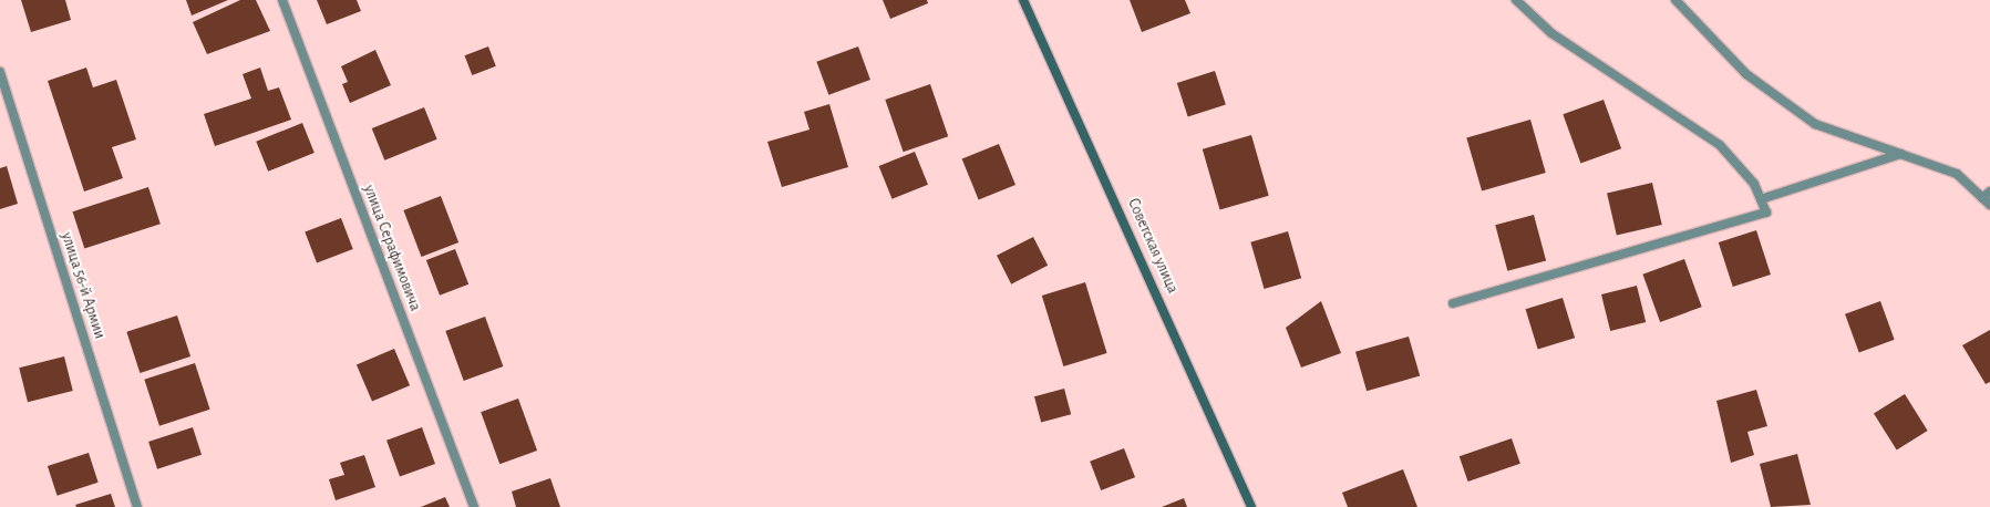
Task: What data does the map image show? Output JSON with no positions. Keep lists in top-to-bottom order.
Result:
{
  "streets": {
    "main road": ["Советская улица"],
    "street": ["улица Серафимовича", "улица 56-й Армии"]
  }
}
